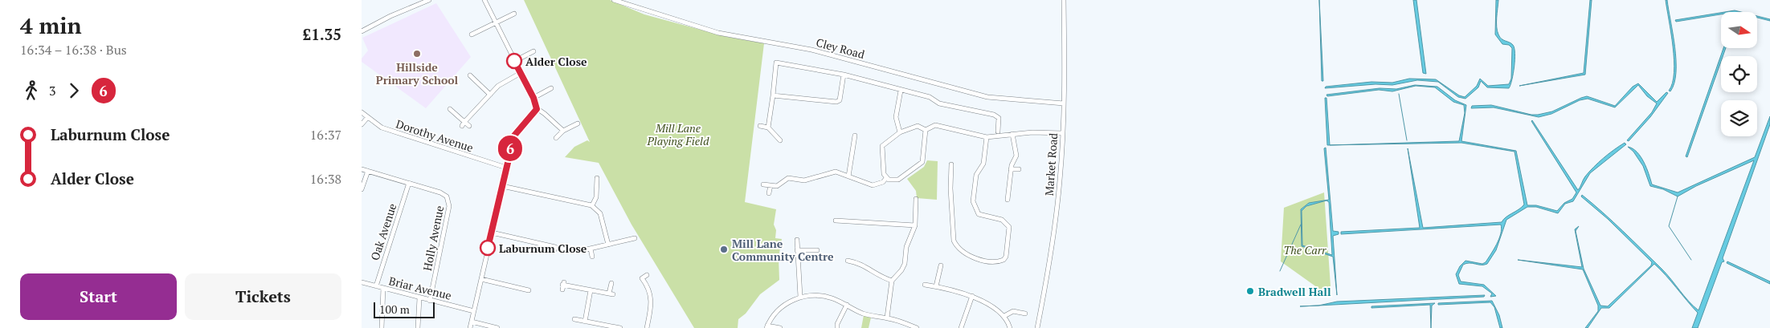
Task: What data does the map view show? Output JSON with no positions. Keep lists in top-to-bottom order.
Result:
{
  "streets": {
    "street": [
      "Cley Road",
      "Dorothy Avenue",
      "Market Road",
      "Oak Avenue",
      "Holly Avenue",
      "Briar Avenue"
    ]
  },
  "crossings": [
    ["Cley Road", "Market Road"],
    ["Oak Avenue", "Holly Avenue"],
    ["Oak Avenue", "Briar Avenue"],
    ["Holly Avenue", "Briar Avenue"]
  ],
  "parks": ["Mill Lane Playing Field", "The Carr"],
  "places": [
    "Hillside Primary School",
    "Alder Close",
    "Laburnum Close",
    "Mill Lane Community Centre",
    "Bradwell Hall"
  ],
  "lines": ["bus line 6"],
  "scale_bar": "100 m",
  "north": "right",
  "page": {
    "heading": ["4 min", "16:34 – 16:38 · Bus", "£1.35"],
    "on_map": "6",
    "legs": ["3", "6"],
    "list": [
      {
        "name": "Laburnum Close",
        "value": "16:37"
      },
      {
        "name": "Alder Close",
        "value": "16:38"
      }
    ],
    "buttons": ["Start", "Tickets"],
    "scale": "100 m"
  }
}
